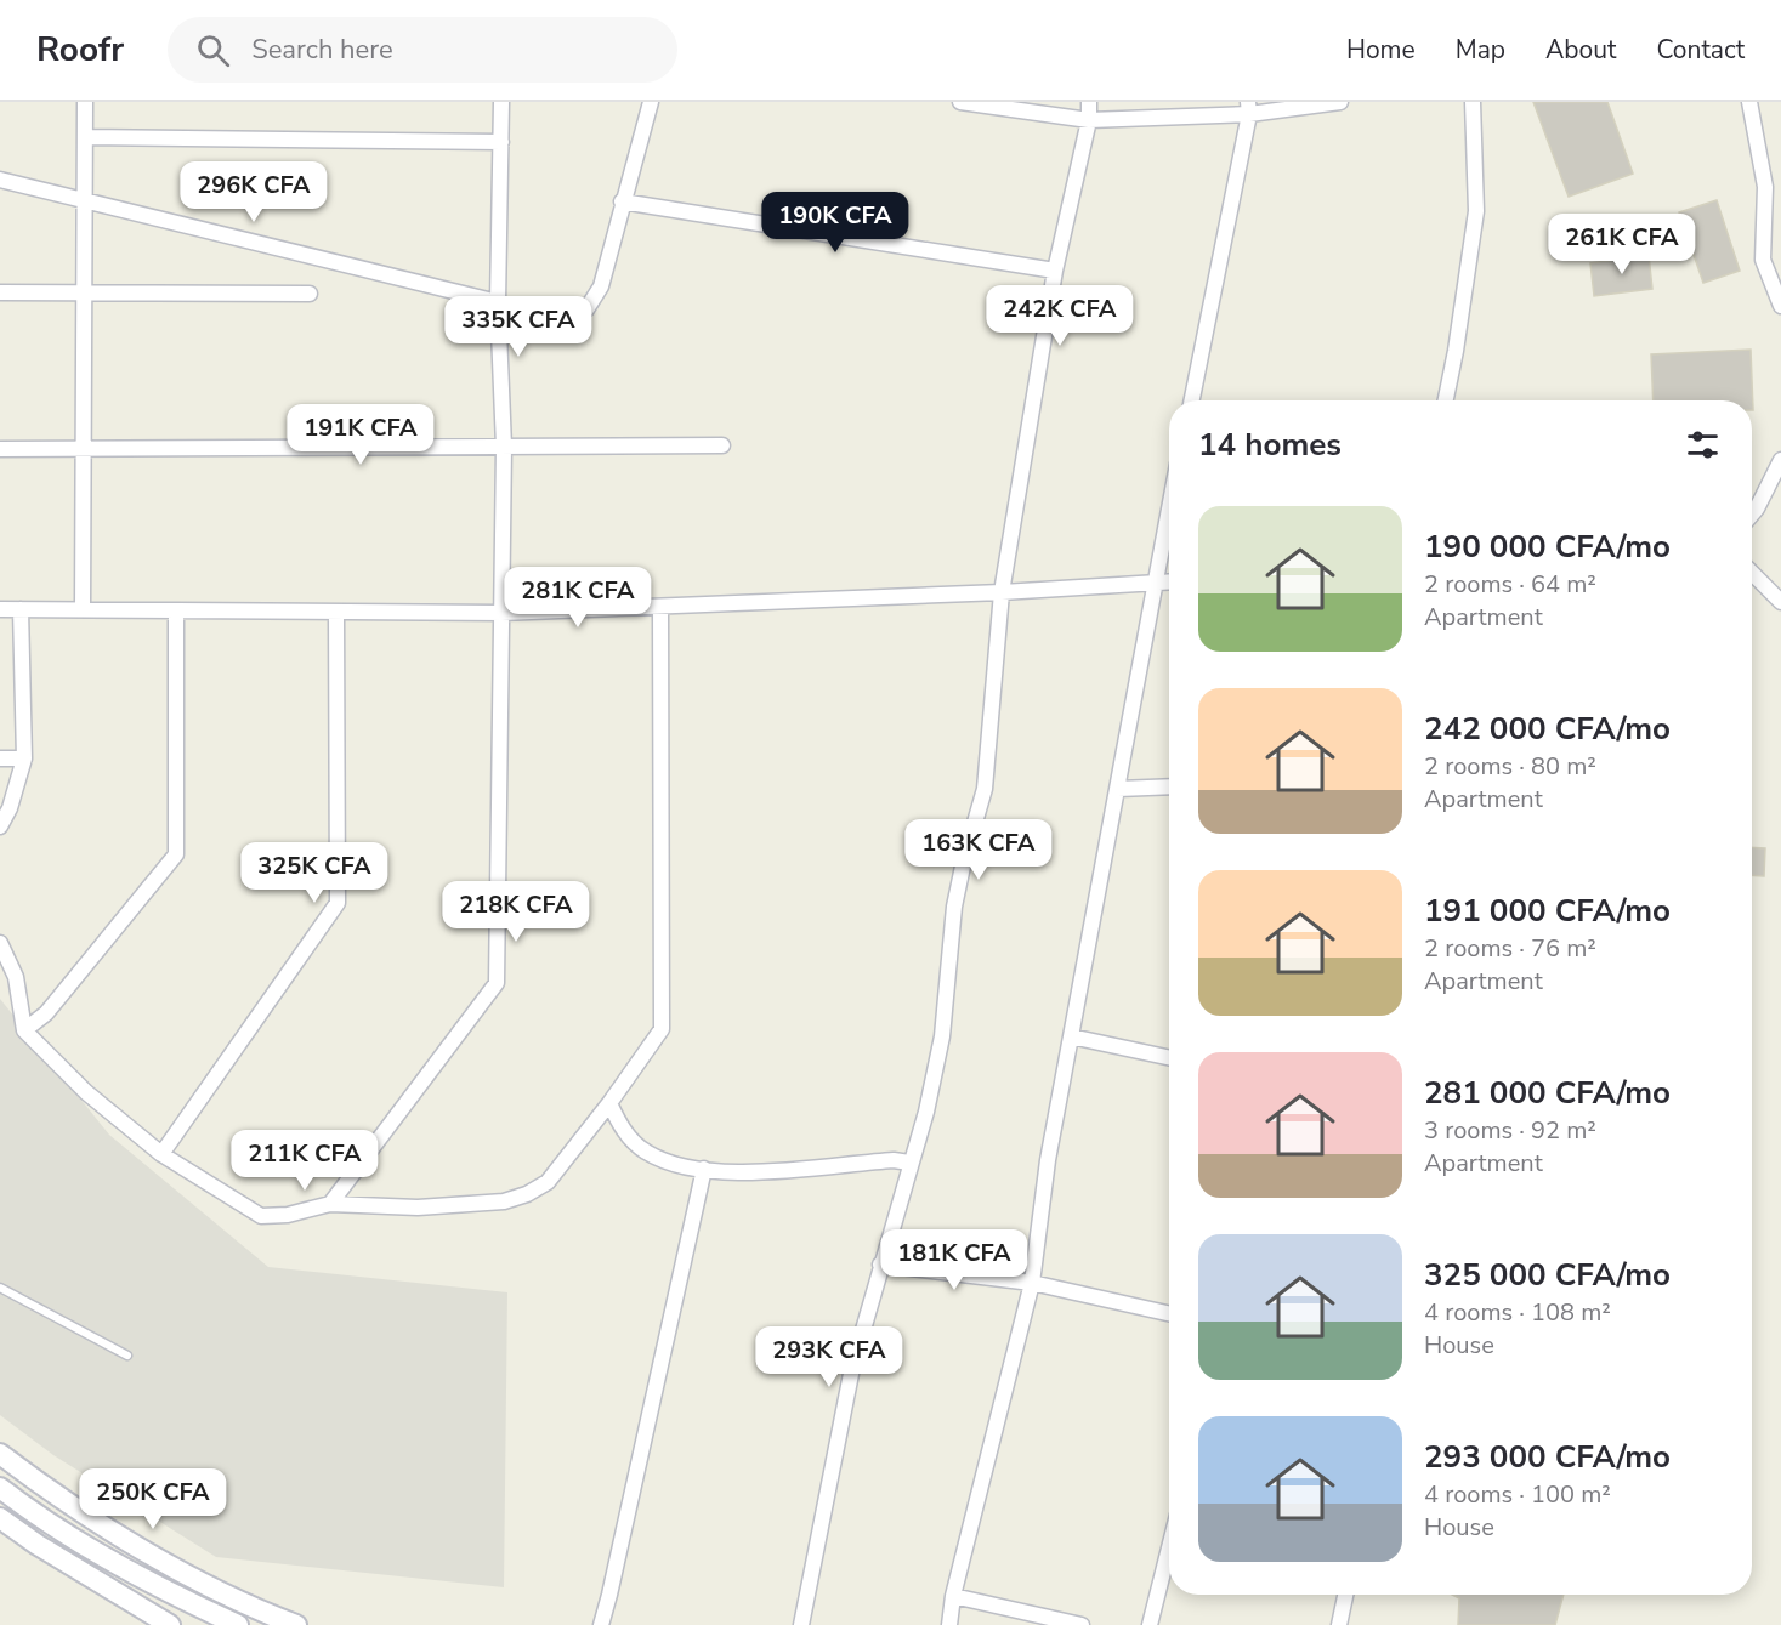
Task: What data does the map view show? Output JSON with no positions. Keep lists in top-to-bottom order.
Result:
{
  "page": {
    "header": "Roofr",
    "search": "Search here",
    "nav": [
      "Home",
      "Map",
      "About",
      "Contact"
    ],
    "price": [
      "296K CFA",
      "190K CFA",
      "261K CFA",
      "242K CFA",
      "335K CFA",
      "191K CFA",
      "281K CFA",
      "163K CFA",
      "325K CFA",
      "218K CFA",
      "211K CFA",
      "181K CFA",
      "293K CFA",
      "250K CFA"
    ],
    "heading": "14 homes",
    "list": [
      {
        "name": "190 000 CFA/mo",
        "note": "2 rooms · 64 m² · Apartment"
      },
      {
        "name": "242 000 CFA/mo",
        "note": "2 rooms · 80 m² · Apartment"
      },
      {
        "name": "191 000 CFA/mo",
        "note": "2 rooms · 76 m² · Apartment"
      },
      {
        "name": "281 000 CFA/mo",
        "note": "3 rooms · 92 m² · Apartment"
      },
      {
        "name": "325 000 CFA/mo",
        "note": "4 rooms · 108 m² · House"
      },
      {
        "name": "293 000 CFA/mo",
        "note": "4 rooms · 100 m² · House"
      }
    ]
  }
}
